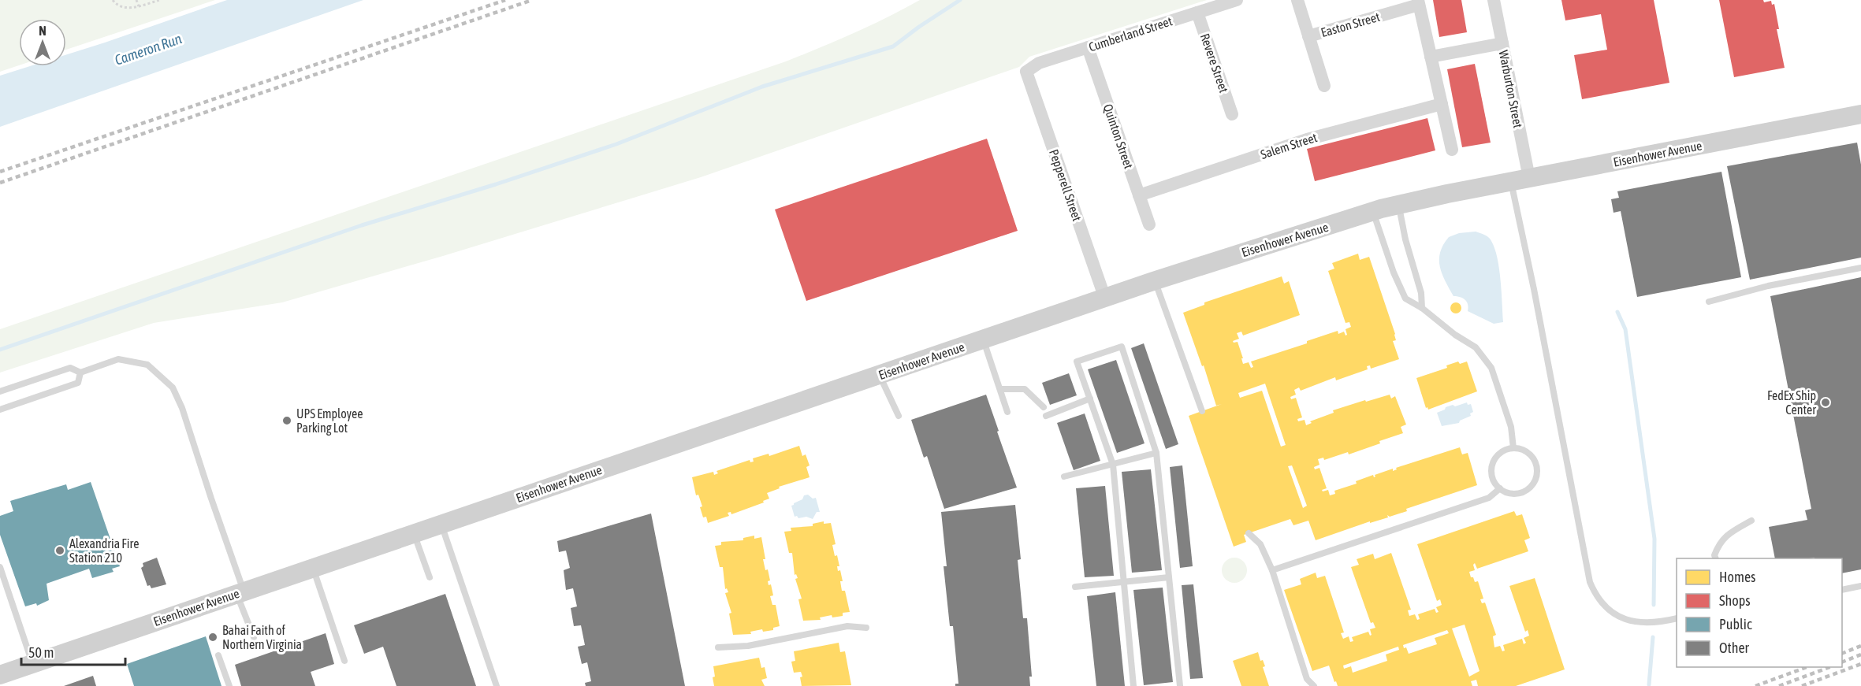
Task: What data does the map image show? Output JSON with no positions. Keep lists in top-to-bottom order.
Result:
{
  "streets": {
    "main road": ["Eisenhower Avenue"],
    "street": [
      "Easton Street",
      "Cumberland Street",
      "Revere Street",
      "Warburton Street",
      "Quinton Street",
      "Salem Street",
      "Pepperell Street"
    ]
  },
  "crossings": [
    ["Cumberland Street", "Revere Street"],
    ["Cumberland Street", "Quinton Street"],
    ["Cumberland Street", "Pepperell Street"],
    ["Warburton Street", "Eisenhower Avenue"],
    ["Quinton Street", "Salem Street"],
    ["Eisenhower Avenue", "Pepperell Street"]
  ],
  "water": ["Cameron Run"],
  "places": [
    "FedEx Ship Center",
    "UPS Employee Parking Lot",
    "Alexandria Fire Station 210",
    "Bahai Faith of Northern Virginia"
  ],
  "legend": [
    "Homes",
    "Shops",
    "Public",
    "Other"
  ],
  "scale_bar": "50 m",
  "north": "top"
}
